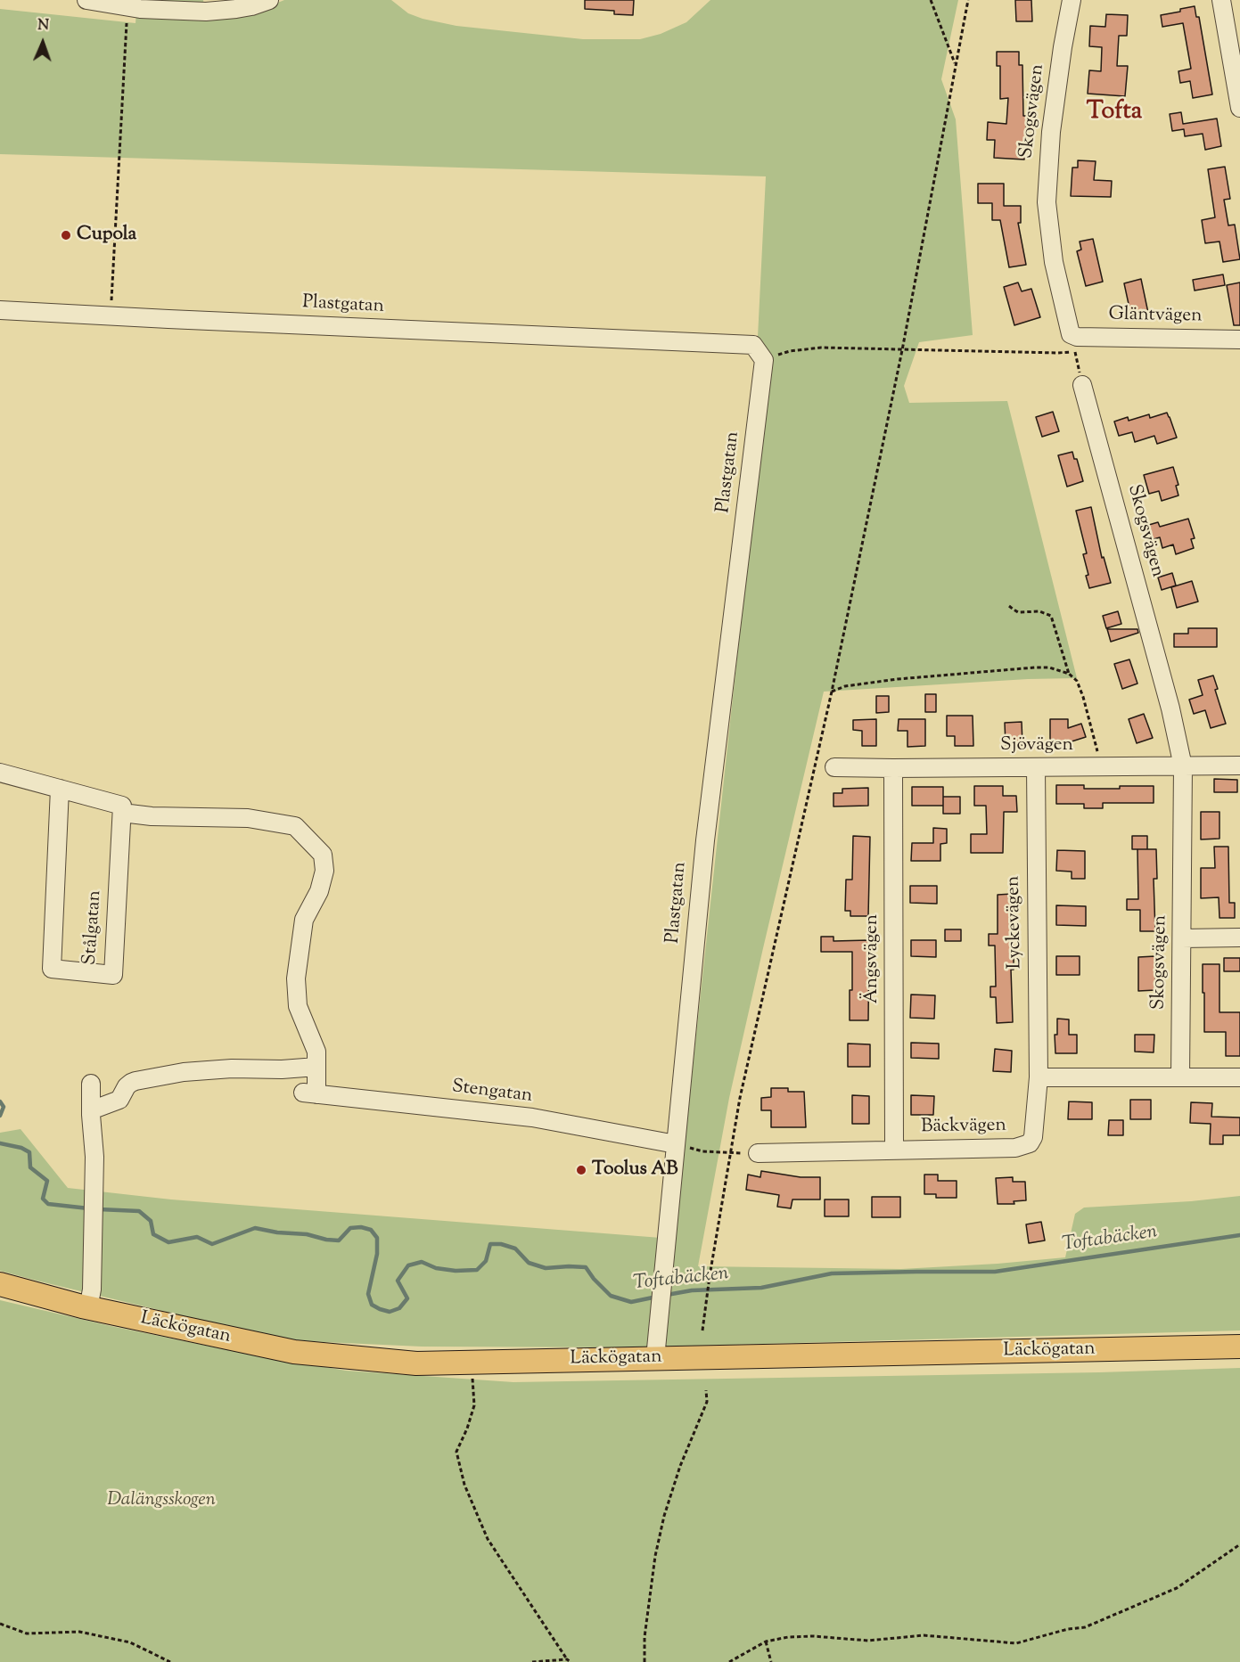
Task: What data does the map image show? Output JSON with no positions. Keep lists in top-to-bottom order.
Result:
{
  "streets": {
    "main road": ["Läckögatan"],
    "street": [
      "Skogsvägen",
      "Plastgatan",
      "Gläntvägen",
      "Sjövägen",
      "Lyckevägen",
      "Stålgatan",
      "Ängsvägen",
      "Stengatan",
      "Bäckvägen"
    ]
  },
  "crossings": [
    ["Skogsvägen", "Gläntvägen"],
    ["Skogsvägen", "Sjövägen"],
    ["Plastgatan", "Stengatan"],
    ["Plastgatan", "Läckögatan"],
    ["Sjövägen", "Lyckevägen"],
    ["Sjövägen", "Ängsvägen"],
    ["Lyckevägen", "Bäckvägen"],
    ["Ängsvägen", "Bäckvägen"]
  ],
  "districts": ["Tofta"],
  "water": ["Toftabäcken"],
  "parks": ["Dalängsskogen"],
  "places": ["Cupola", "Toolus AB"],
  "north": "top"
}
